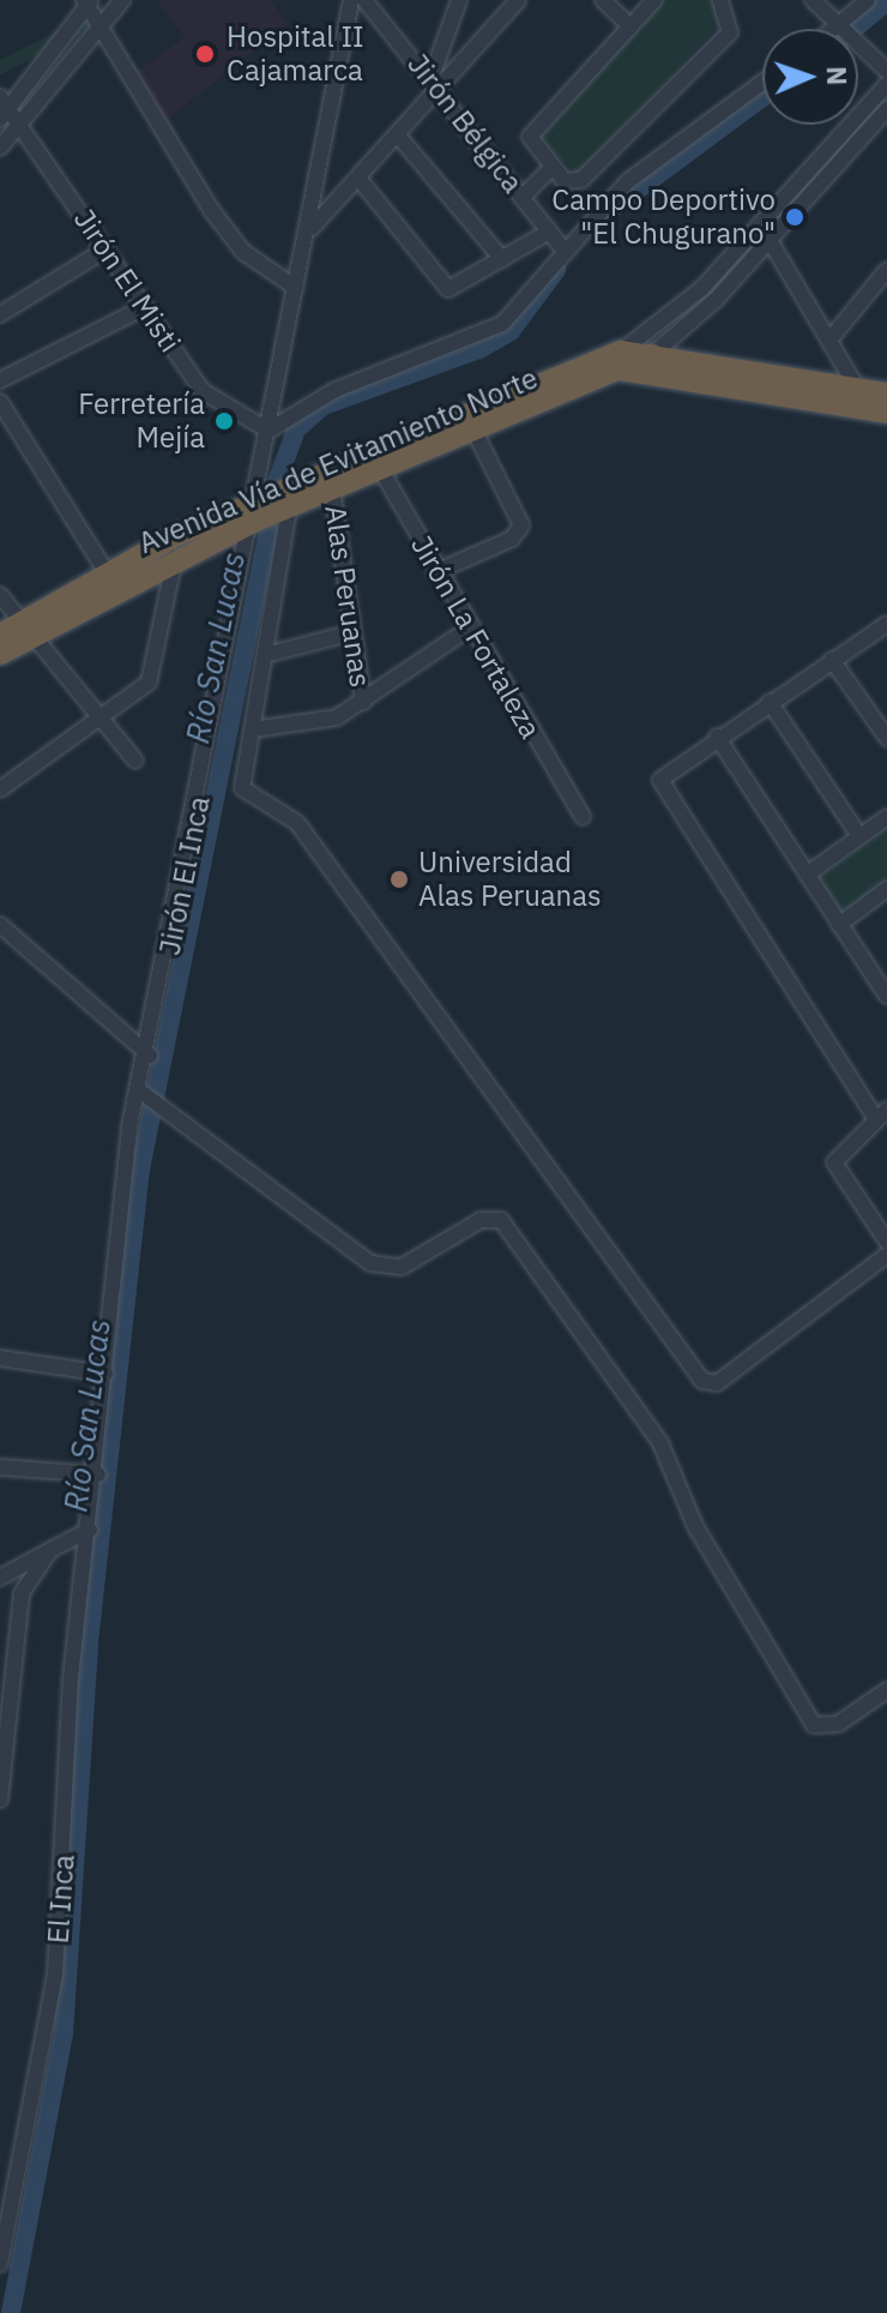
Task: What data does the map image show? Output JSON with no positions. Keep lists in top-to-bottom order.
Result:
{
  "streets": {
    "highway": ["Avenida Vía de Evitamiento Norte"],
    "street": [
      "Jirón Bélgica",
      "Jirón El Misti",
      "Alas Peruanas",
      "Jirón La Fortaleza",
      "Jirón El Inca",
      "El Inca"
    ]
  },
  "crossings": [
    ["Jirón El Misti", "Jirón El Inca"],
    ["Avenida Vía de Evitamiento Norte", "Alas Peruanas"],
    ["Avenida Vía de Evitamiento Norte", "Jirón La Fortaleza"],
    ["Avenida Vía de Evitamiento Norte", "Jirón El Inca"],
    ["Jirón El Inca", "El Inca"]
  ],
  "water": ["Río San Lucas"],
  "places": [
    "Hospital II Cajamarca",
    "Campo Deportivo \"El Chugurano\"",
    "Ferretería Mejía",
    "Universidad Alas Peruanas"
  ],
  "north": "right"
}
